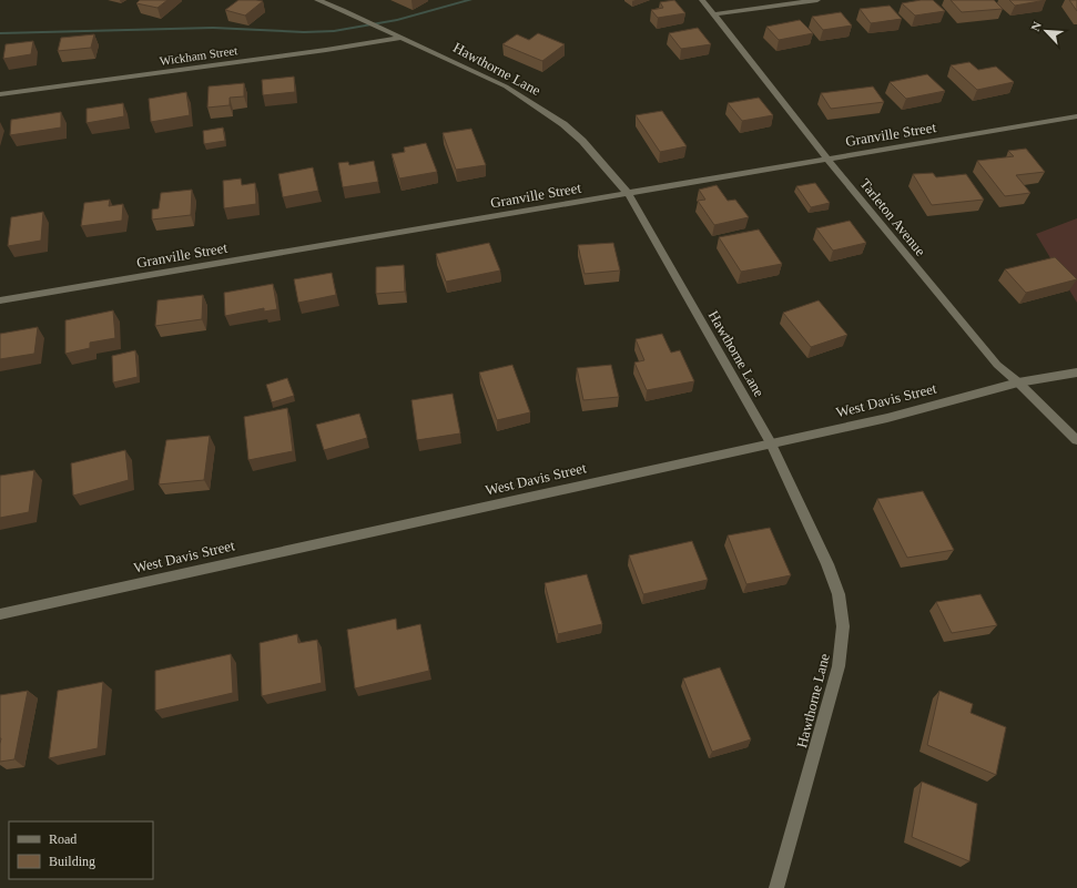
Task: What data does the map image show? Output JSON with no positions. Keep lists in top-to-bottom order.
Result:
{
  "streets": {
    "street": [
      "Wickham Street",
      "Hawthorne Lane",
      "Granville Street",
      "Tarleton Avenue",
      "West Davis Street"
    ]
  },
  "crossings": [
    ["Wickham Street", "Hawthorne Lane"],
    ["Hawthorne Lane", "Granville Street"],
    ["Hawthorne Lane", "West Davis Street"],
    ["Granville Street", "Tarleton Avenue"],
    ["Tarleton Avenue", "West Davis Street"]
  ],
  "legend": ["Road", "Building"],
  "north": "top left"
}
